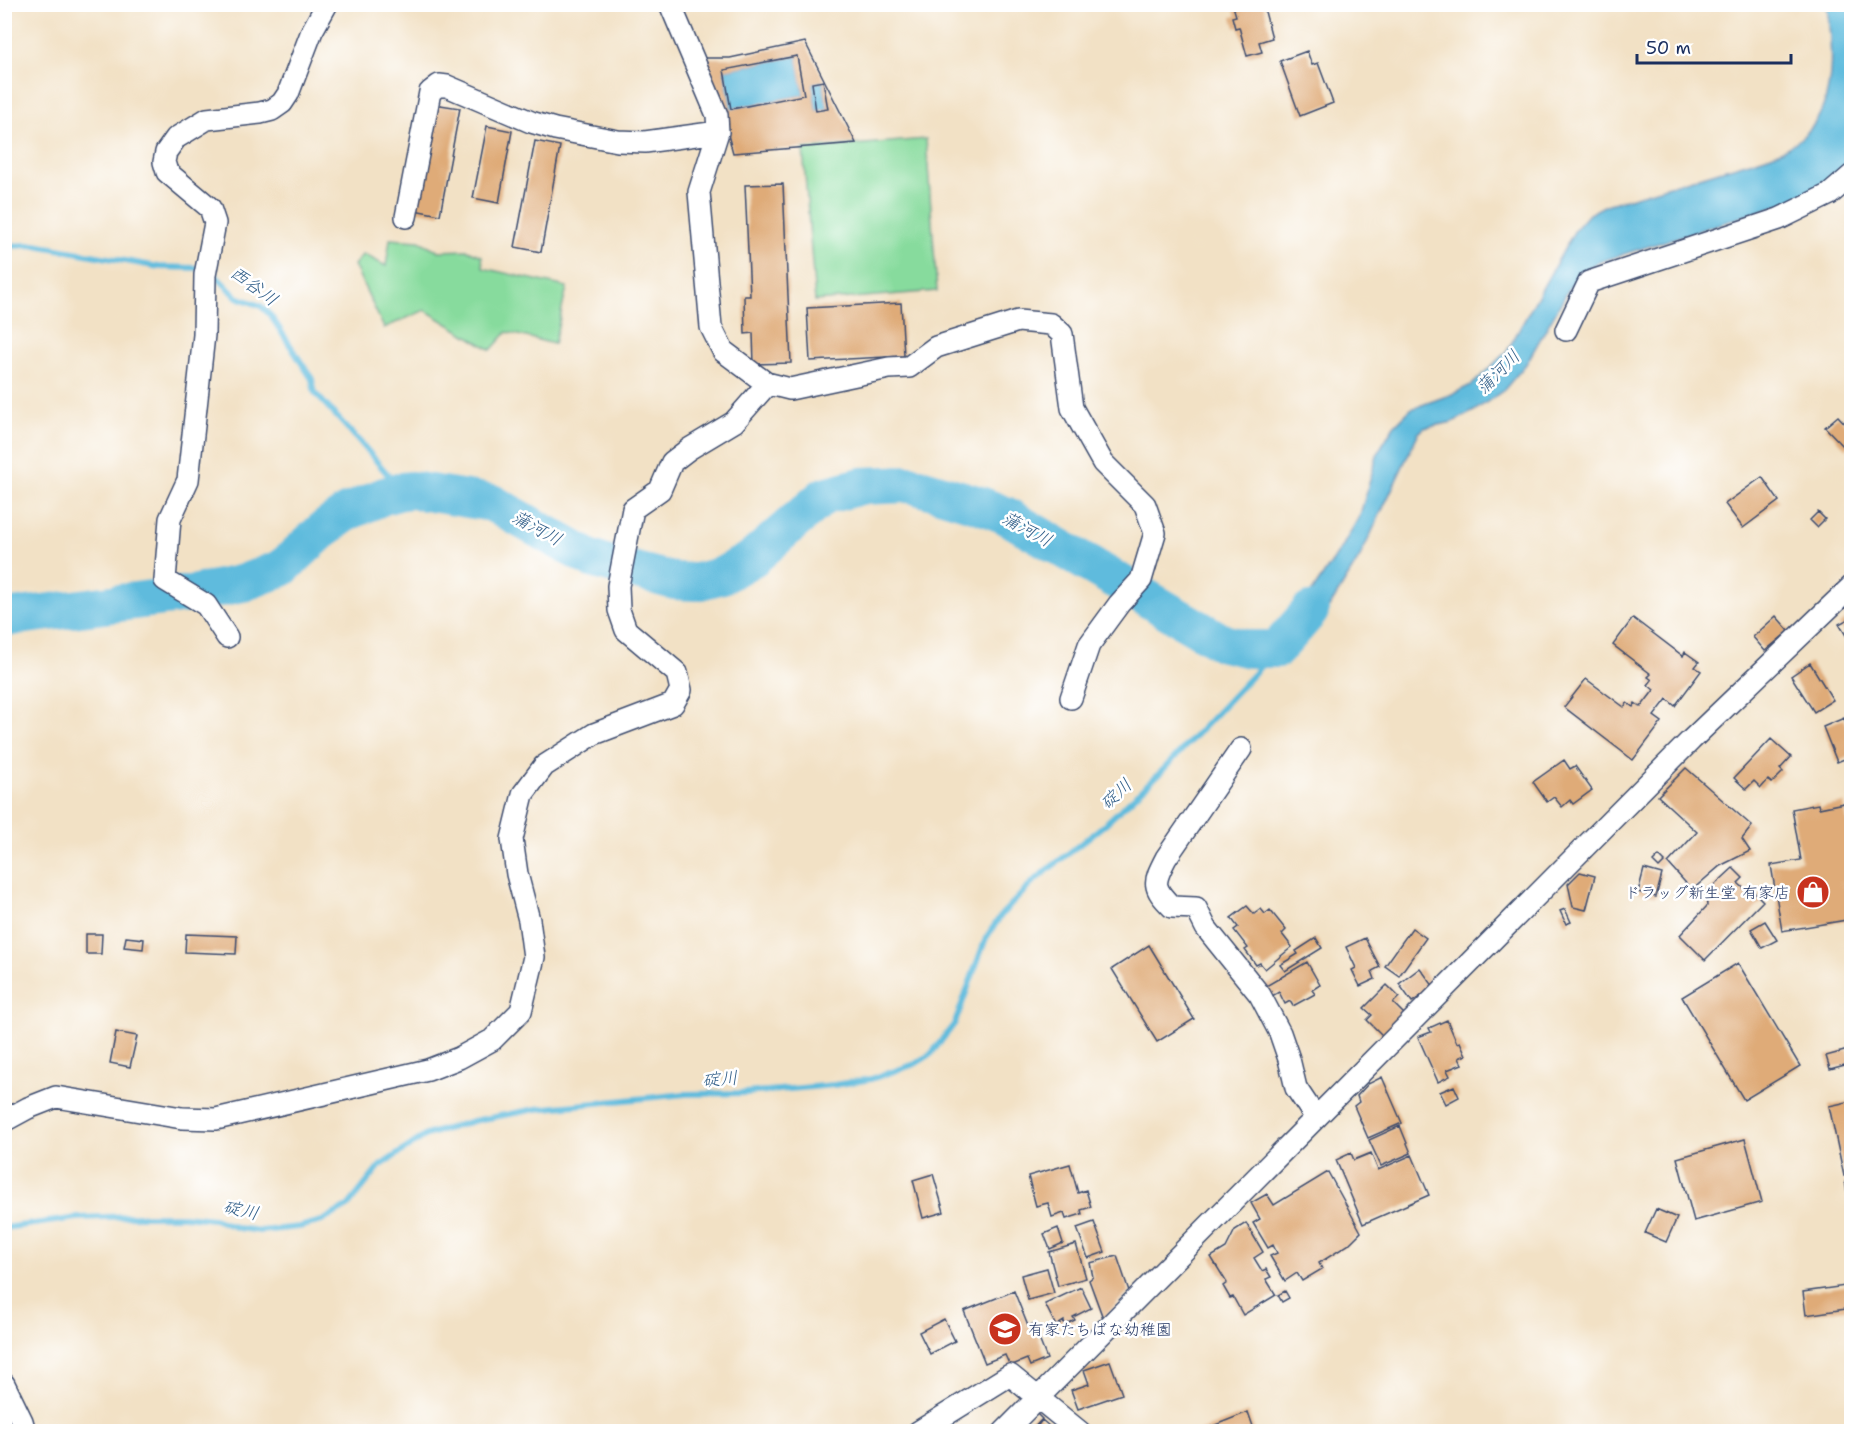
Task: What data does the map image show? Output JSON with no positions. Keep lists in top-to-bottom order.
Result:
{
  "water": ["西谷川", "蒲河川", "碇川"],
  "places": {
    "shop": ["ドラッグ新生堂 有家店"],
    "school or university": ["有家たちばな幼稚園"]
  },
  "scale_bar": "50 m"
}
